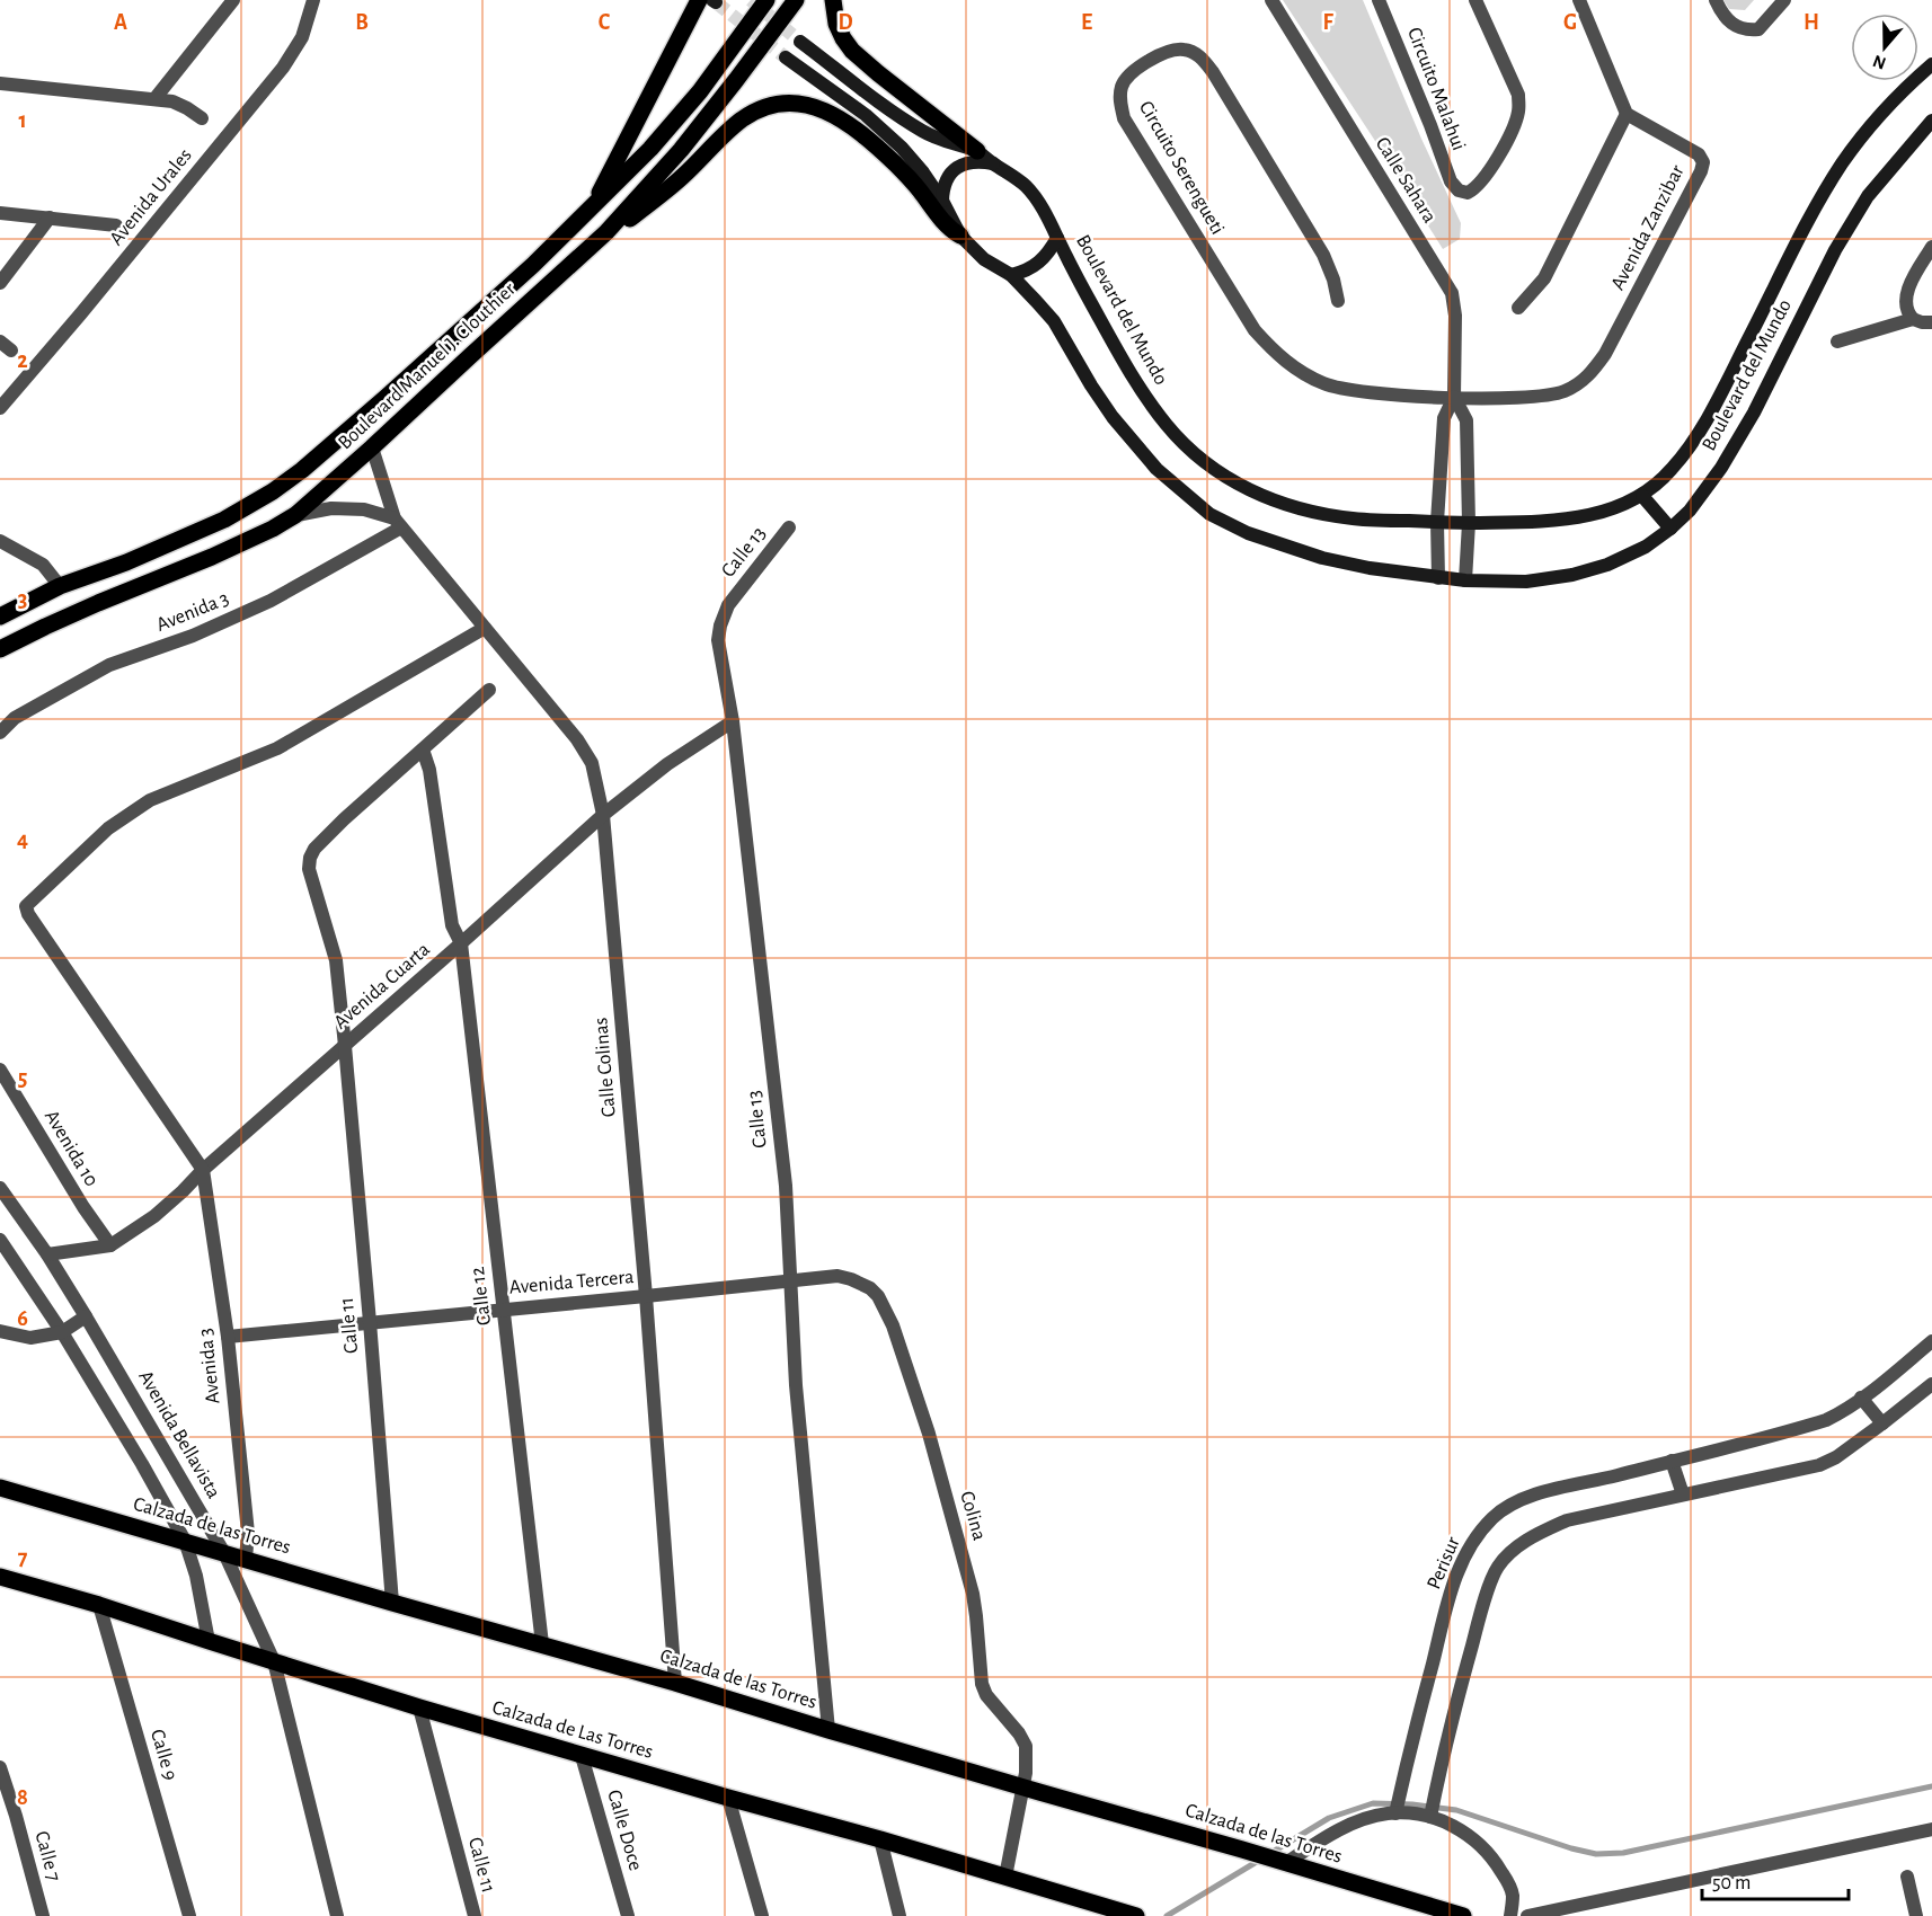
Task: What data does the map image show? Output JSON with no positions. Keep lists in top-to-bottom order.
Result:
{
  "streets": {
    "main road": ["Boulevard Manuel J. Clouthier", "Calzada de las Torres", "Calzada de Las Torres"],
    "street": [
      "Circuito Malahui",
      "Circuito Serengueti",
      "Calle Sahara",
      "Avenida Urales",
      "Avenida Zanzibar",
      "Boulevard del Mundo",
      "Calle 13",
      "Avenida 3",
      "Avenida Cuarta",
      "Calle Colinas",
      "Avenida 10",
      "Avenida Tercera",
      "Calle 12",
      "Calle 11",
      "Avenida Bellavista",
      "Colina",
      "Perisur",
      "Calle 9",
      "Calle Doce",
      "Calle 7"
    ]
  },
  "crossings": [
    ["Circuito Serengueti", "Calle Sahara"],
    ["Circuito Serengueti", "Avenida Zanzibar"],
    ["Calle Sahara", "Avenida Zanzibar"],
    ["Boulevard Manuel J. Clouthier", "Calle Colinas"],
    ["Calle 13", "Avenida Cuarta"],
    ["Calle 13", "Avenida Tercera"],
    ["Calle 13", "Calzada de las Torres"],
    ["Avenida 3", "Avenida Cuarta"],
    ["Avenida 3", "Calle Colinas"],
    ["Avenida 3", "Avenida Tercera"],
    ["Avenida 3", "Calzada de las Torres"],
    ["Avenida Cuarta", "Calle Colinas"],
    ["Avenida Cuarta", "Avenida 10"],
    ["Avenida Cuarta", "Calle 12"],
    ["Avenida Cuarta", "Calle 11"],
    ["Avenida Cuarta", "Avenida Bellavista"],
    ["Calle Colinas", "Avenida Tercera"],
    ["Calle Colinas", "Calzada de las Torres"],
    ["Avenida Tercera", "Calle 12"],
    ["Avenida Tercera", "Calle 11"],
    ["Avenida Tercera", "Colina"],
    ["Calle 12", "Calle 11"],
    ["Calle 12", "Calzada de las Torres"],
    ["Calle 11", "Calzada de las Torres"],
    ["Calle 11", "Calzada de Las Torres"],
    ["Avenida Bellavista", "Calzada de las Torres"],
    ["Avenida Bellavista", "Calzada de Las Torres"],
    ["Colina", "Calzada de las Torres"],
    ["Colina", "Calzada de Las Torres"],
    ["Calzada de Las Torres", "Calle 9"],
    ["Calzada de Las Torres", "Calle Doce"]
  ],
  "scale_bar": "50 m",
  "north": "bottom",
  "grid": {
    "columns": [
      "A",
      "B",
      "C",
      "D",
      "E",
      "F",
      "G",
      "H"
    ],
    "rows": [
      "1",
      "2",
      "3",
      "4",
      "5",
      "6",
      "7",
      "8"
    ]
  }
}
